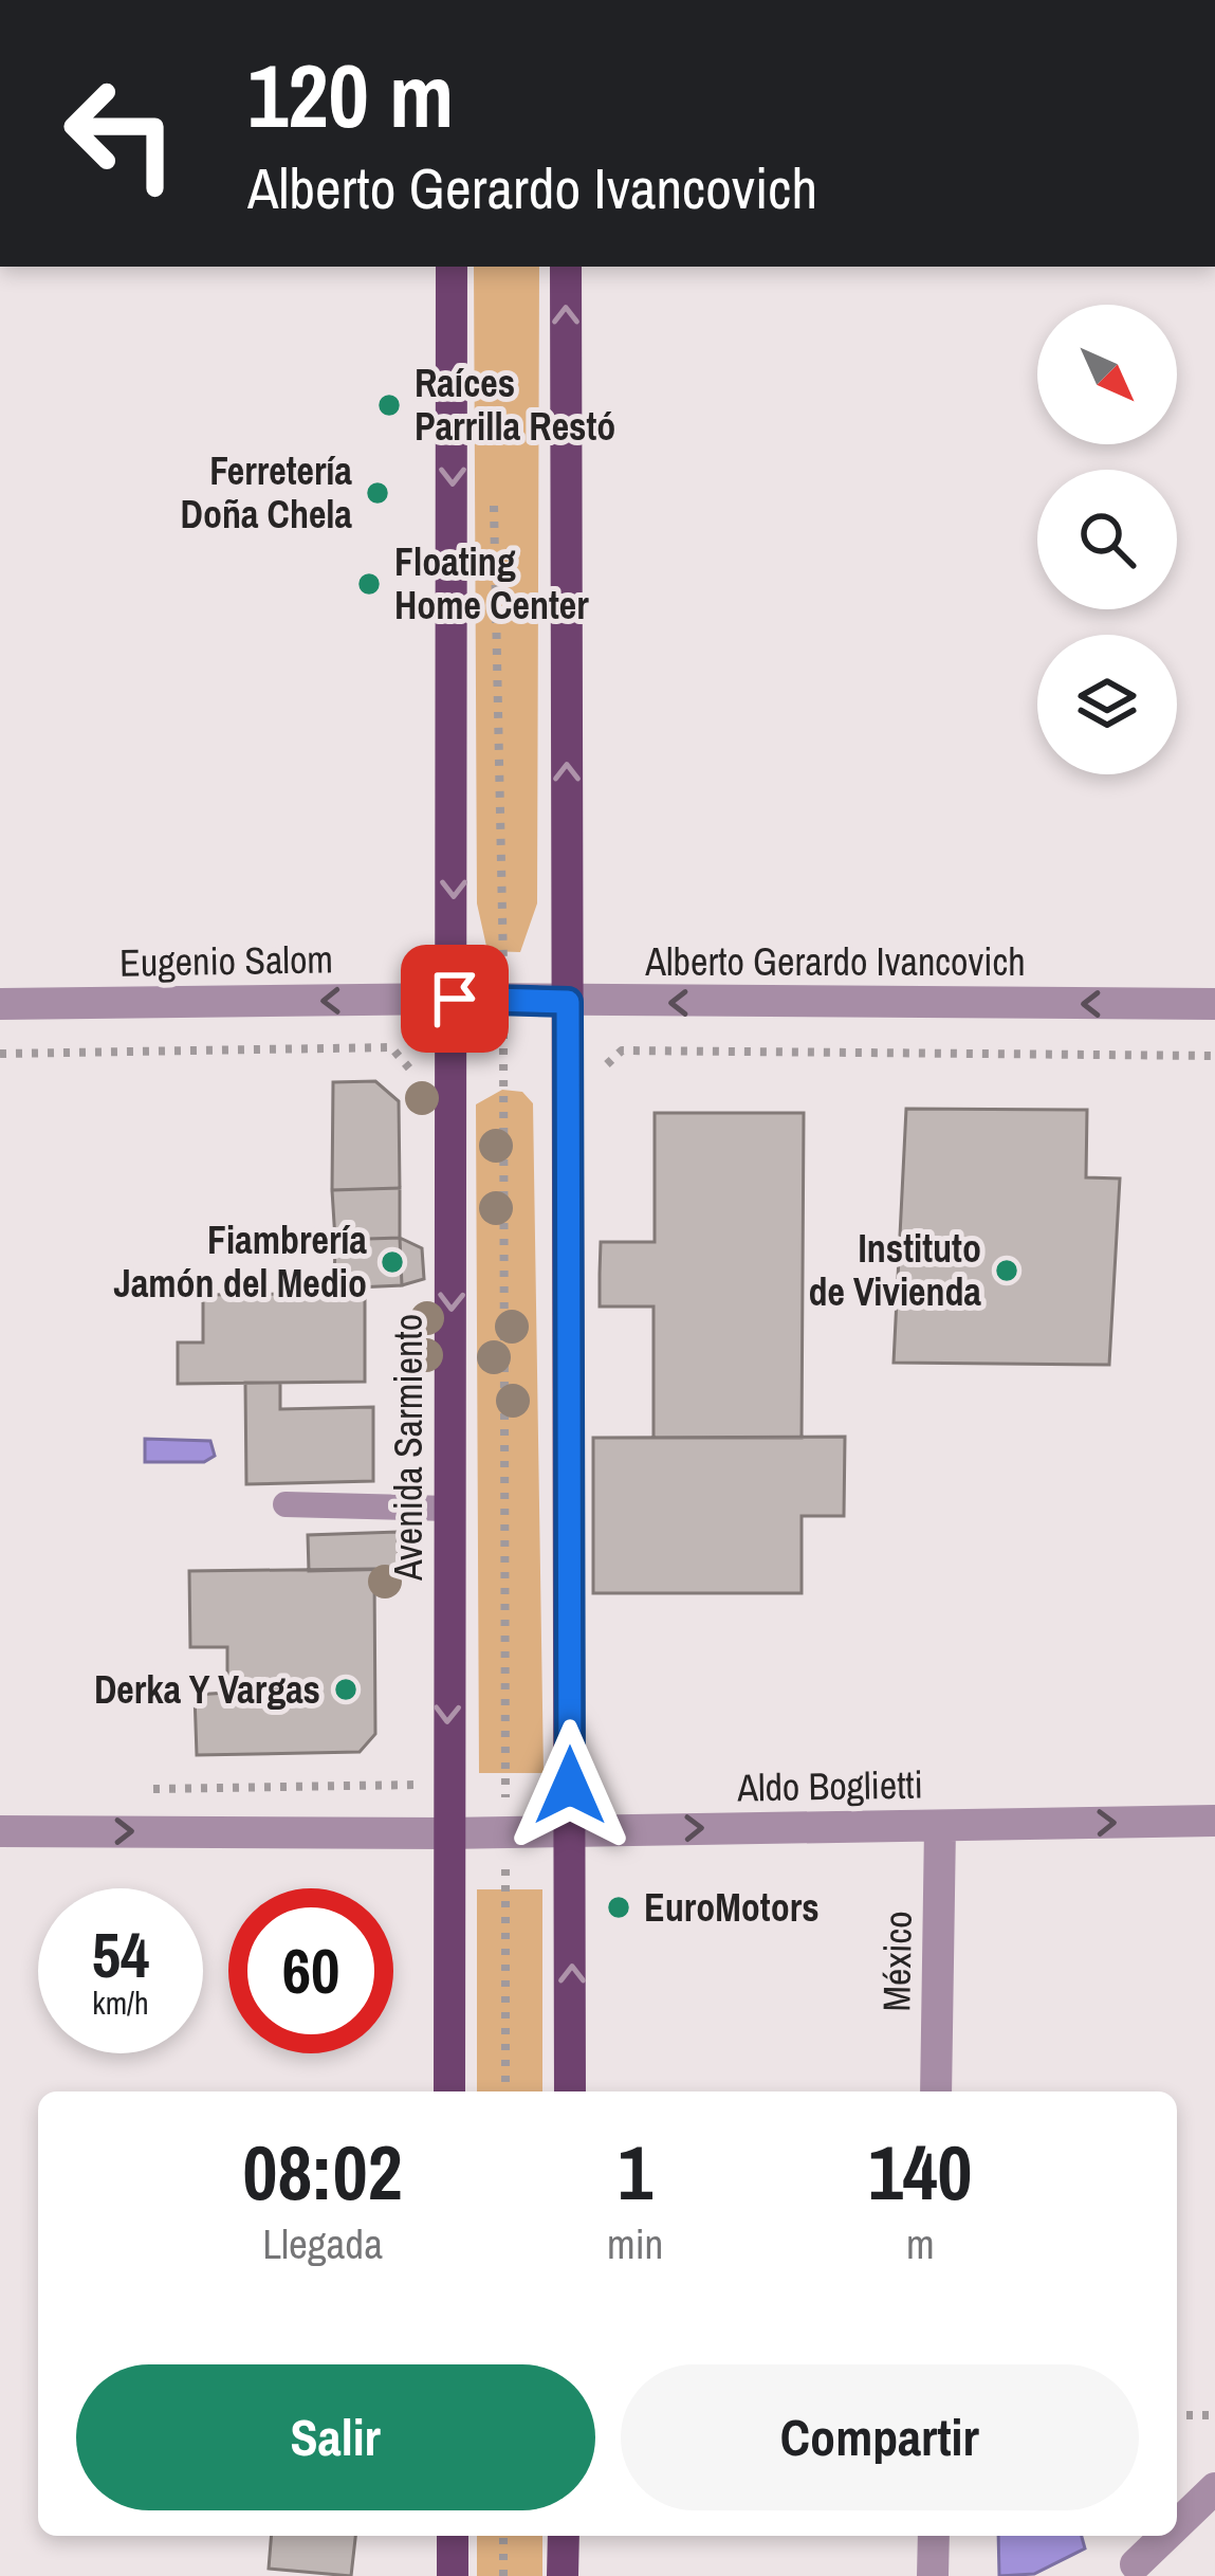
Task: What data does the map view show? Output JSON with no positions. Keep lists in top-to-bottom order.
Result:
{
  "streets": {
    "main road": ["Avenida Sarmiento"],
    "street": [
      "Eugenio Salom",
      "Alberto Gerardo Ivancovich",
      "Aldo Boglietti",
      "México"
    ]
  },
  "crossings": [
    ["Eugenio Salom", "Alberto Gerardo Ivancovich"],
    ["Eugenio Salom", "Avenida Sarmiento"],
    ["Alberto Gerardo Ivancovich", "Avenida Sarmiento"],
    ["Avenida Sarmiento", "Aldo Boglietti"],
    ["Aldo Boglietti", "México"]
  ],
  "one_way": ["Eugenio Salom", "Alberto Gerardo Ivancovich", "Aldo Boglietti"],
  "places": [
    "Raíces Parrilla Restó",
    "Ferretería Doña Chela",
    "Floating Home Center",
    "Fiambrería Jamón del Medio",
    "Instituto de Vivienda",
    "Derka Y Vargas",
    "EuroMotors"
  ],
  "north": "bottom right",
  "page": {
    "turn": ["120 m", "Alberto Gerardo Ivancovich"],
    "speed": "54 km/h",
    "limit": "60",
    "eta": [
      "08:02",
      "Llegada",
      "1",
      "min",
      "140",
      "m"
    ],
    "buttons": ["Salir", "Compartir"]
  }
}
